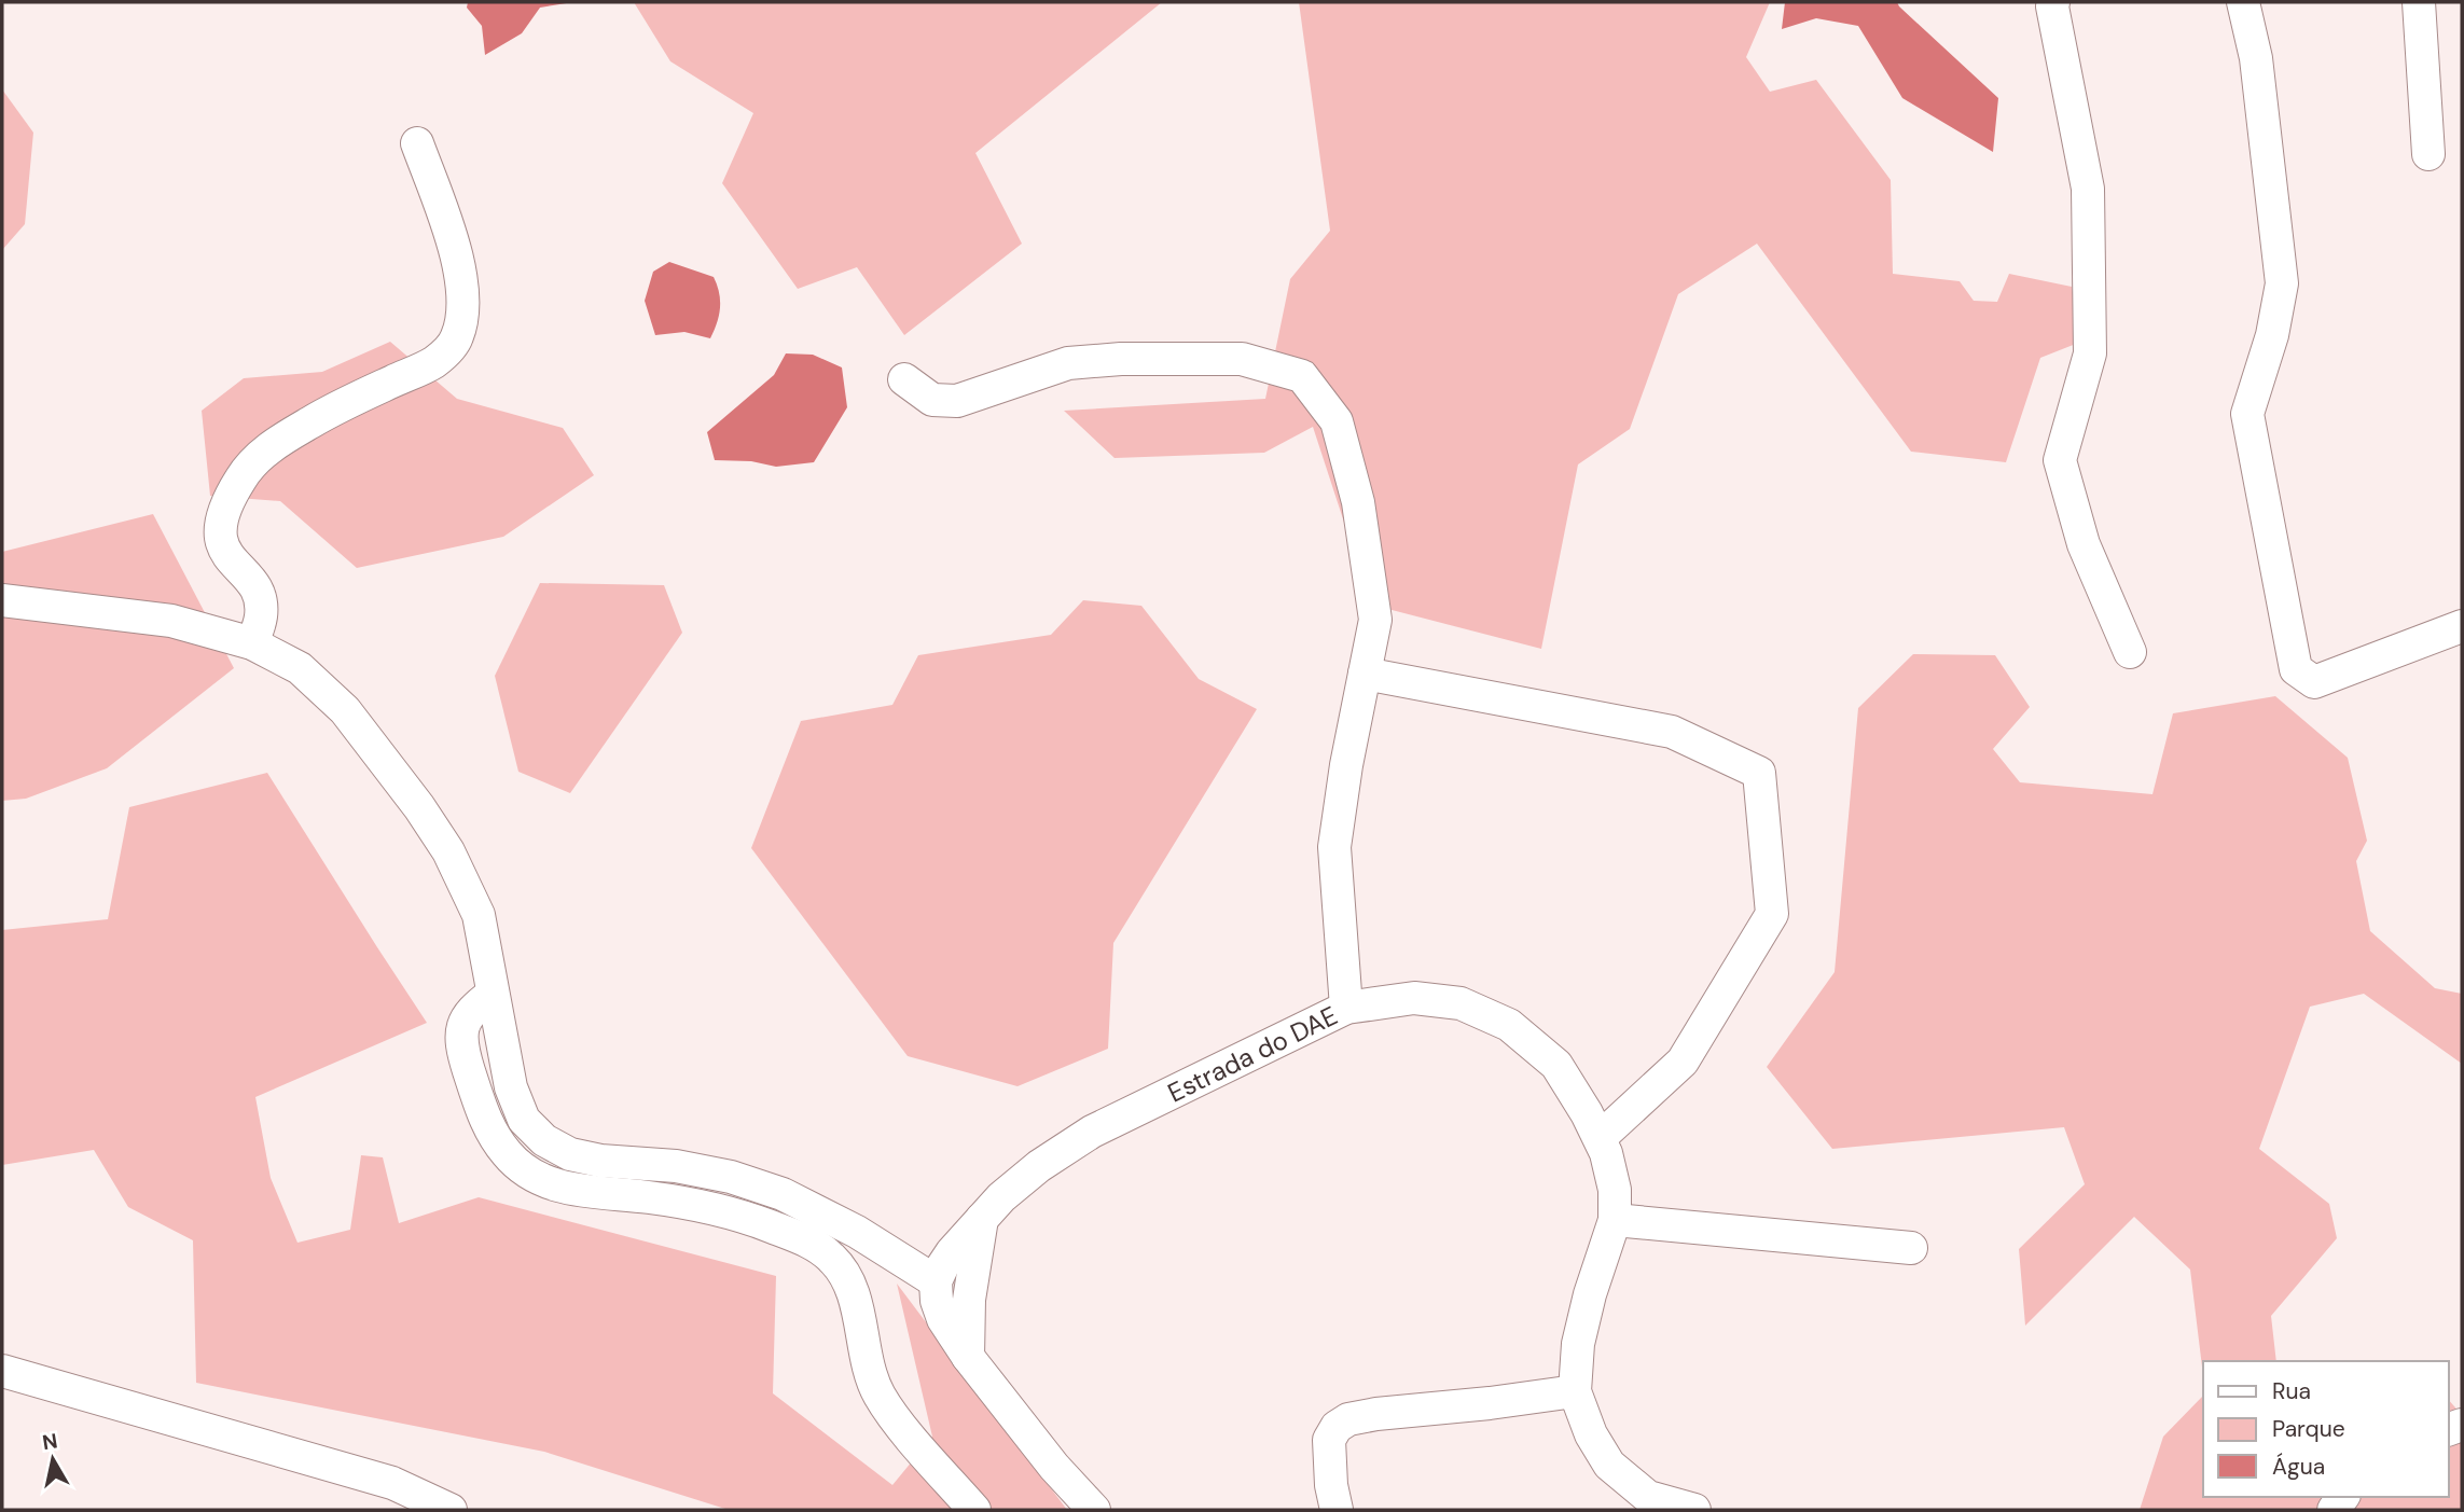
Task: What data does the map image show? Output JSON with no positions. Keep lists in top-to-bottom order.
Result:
{
  "streets": {
    "street": ["Estrada do DAE"]
  },
  "legend": ["Rua", "Parque", "Água"],
  "north": "top"
}
